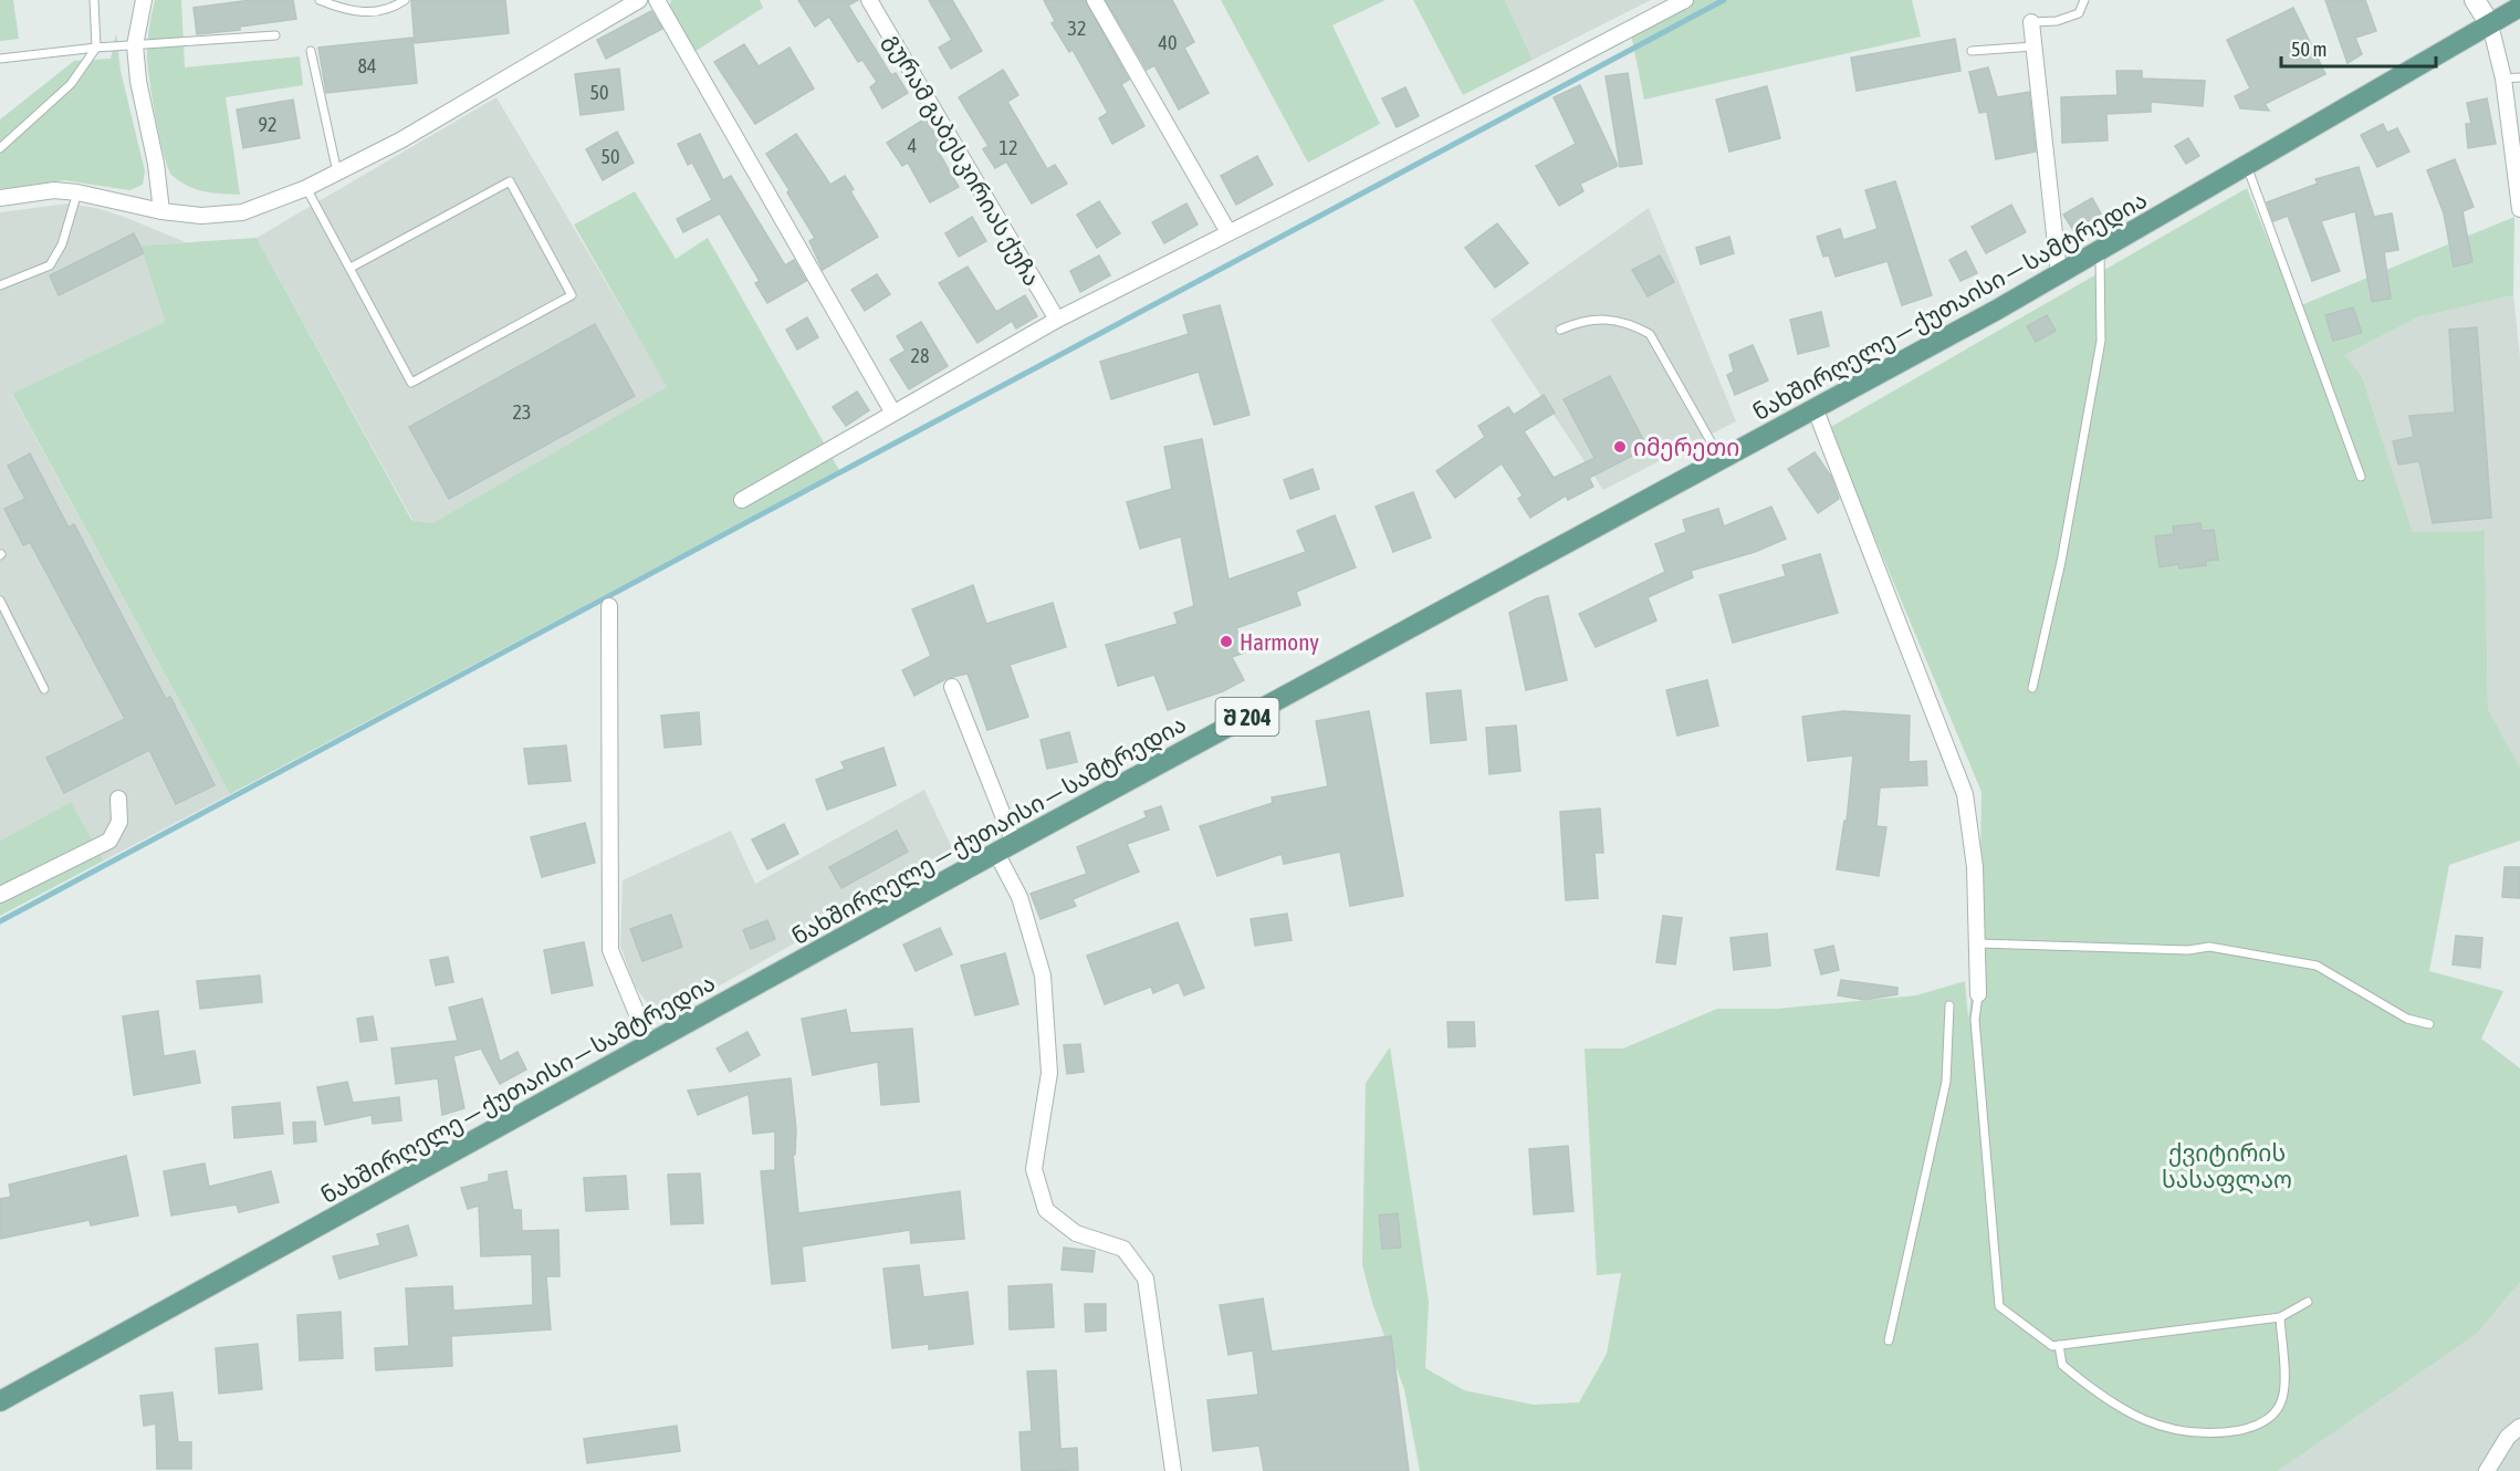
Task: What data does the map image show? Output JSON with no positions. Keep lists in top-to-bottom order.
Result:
{
  "streets": {
    "main road": ["ნახშირღელე — ქუთაისი — სამტრედია", "შ 204"],
    "street": ["გურამ გაბესკირიას ქუჩა"]
  },
  "parks": ["ქვიტირის სასაფლაო"],
  "places": ["იმერეთი", "Harmony"],
  "house_numbers": [
    "32",
    "40",
    "84",
    "50",
    "92",
    "4",
    "12",
    "50",
    "28",
    "23"
  ],
  "scale_bar": "50 m"
}
